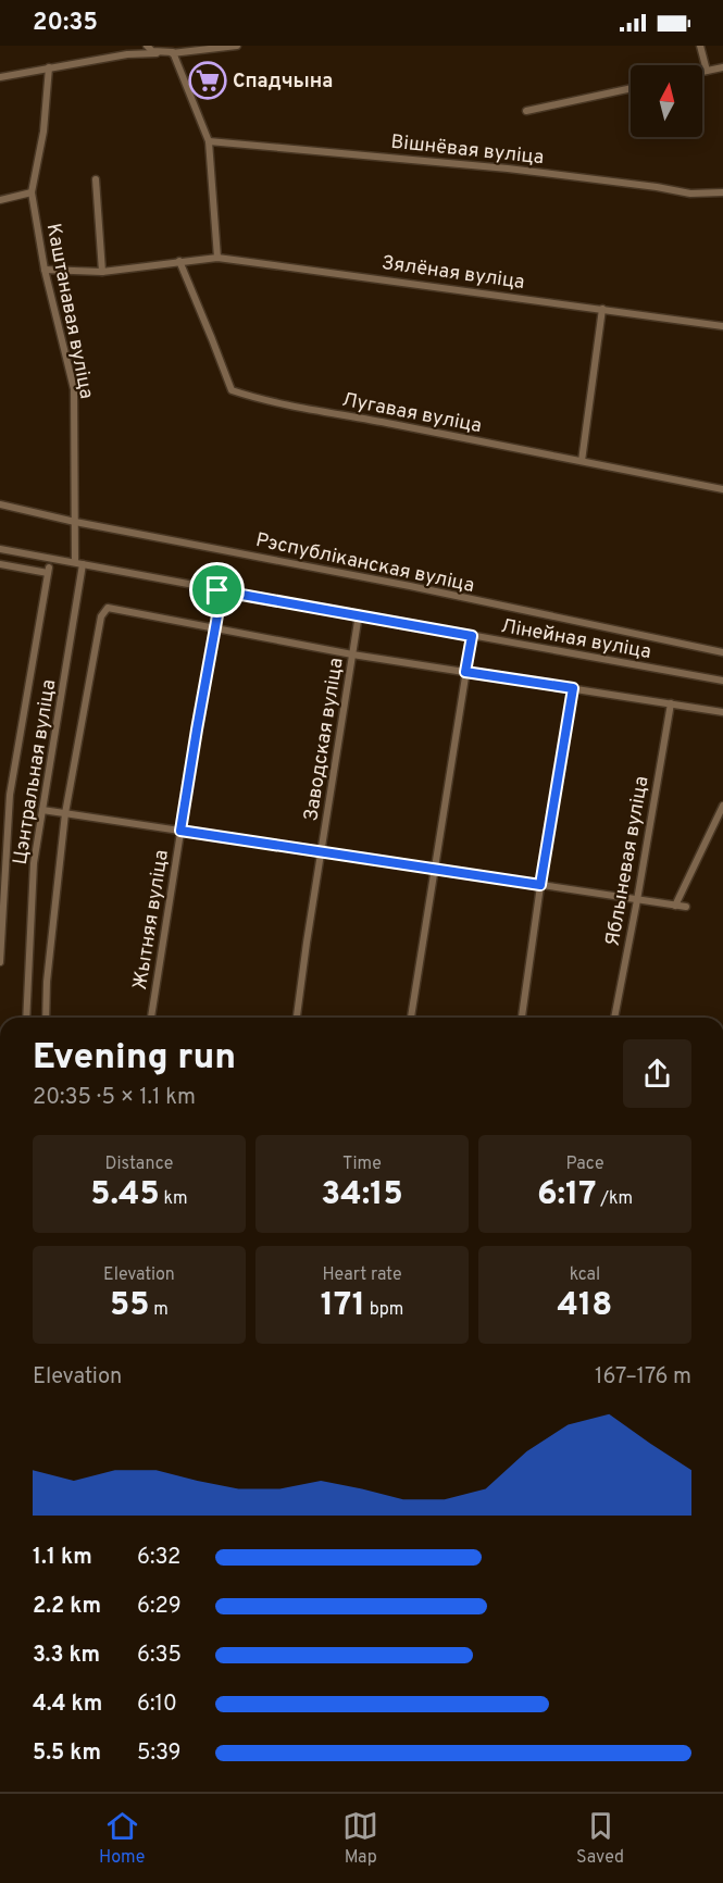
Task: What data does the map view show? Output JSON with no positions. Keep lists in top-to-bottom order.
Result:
{
  "streets": {
    "street": [
      "Вішнёвая вуліца",
      "Зялёная вуліца",
      "Каштанавая вуліца",
      "Лугавая вуліца",
      "Рэспубліканская вуліца",
      "Лінейная вуліца",
      "Заводская вуліца",
      "Цэнтральная вуліца",
      "Яблыневая вуліца",
      "Жытняя вуліца"
    ]
  },
  "crossings": [
    ["Зялёная вуліца", "Каштанавая вуліца"],
    ["Зялёная вуліца", "Лугавая вуліца"],
    ["Каштанавая вуліца", "Рэспубліканская вуліца"],
    ["Каштанавая вуліца", "Лінейная вуліца"],
    ["Лінейная вуліца", "Заводская вуліца"],
    ["Лінейная вуліца", "Цэнтральная вуліца"],
    ["Лінейная вуліца", "Жытняя вуліца"]
  ],
  "places": {
    "supermarket": ["Спадчына"]
  },
  "north": "top",
  "page": {
    "status": "20:35",
    "heading": ["Evening run", "20:35 · 5 × 1.1 km"],
    "stats": [
      ["Distance", "5.45 km"],
      ["Time", "34:15"],
      ["Pace", "6:17 /km"],
      ["Elevation", "55 m"],
      ["Heart rate", "171 bpm"],
      ["kcal", "418"]
    ],
    "chart": ["Elevation", "167–176 m"],
    "list": [
      {
        "name": "1.1 km",
        "note": "6:32"
      },
      {
        "name": "2.2 km",
        "note": "6:29"
      },
      {
        "name": "3.3 km",
        "note": "6:35"
      },
      {
        "name": "4.4 km",
        "note": "6:10"
      },
      {
        "name": "5.5 km",
        "note": "5:39"
      }
    ],
    "tabs": ["Home", "Map", "Saved"]
  }
}
